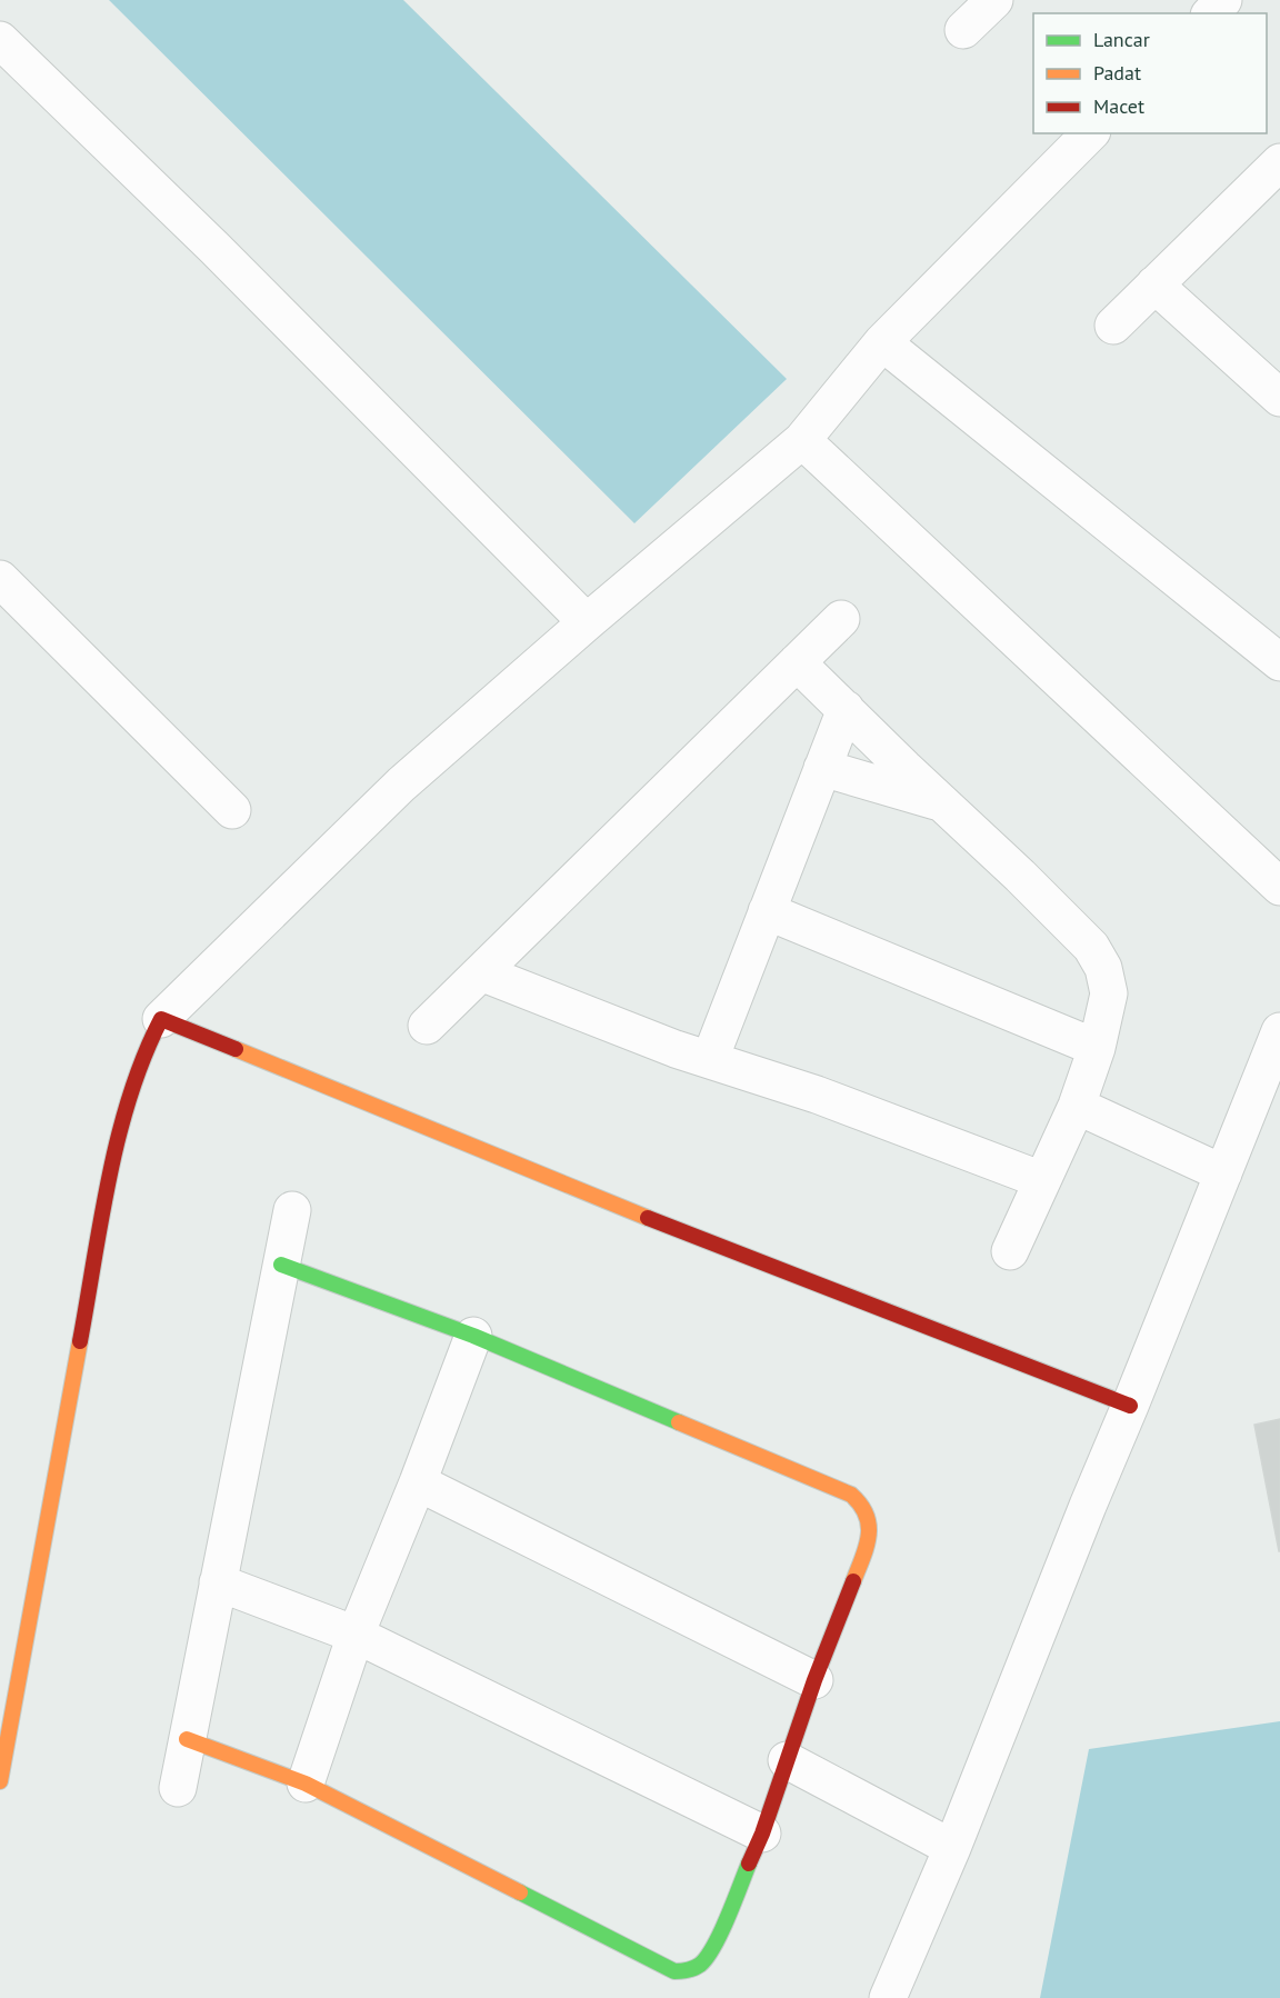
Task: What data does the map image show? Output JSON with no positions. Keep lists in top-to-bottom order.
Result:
{
  "legend": ["Lancar", "Padat", "Macet"]
}
